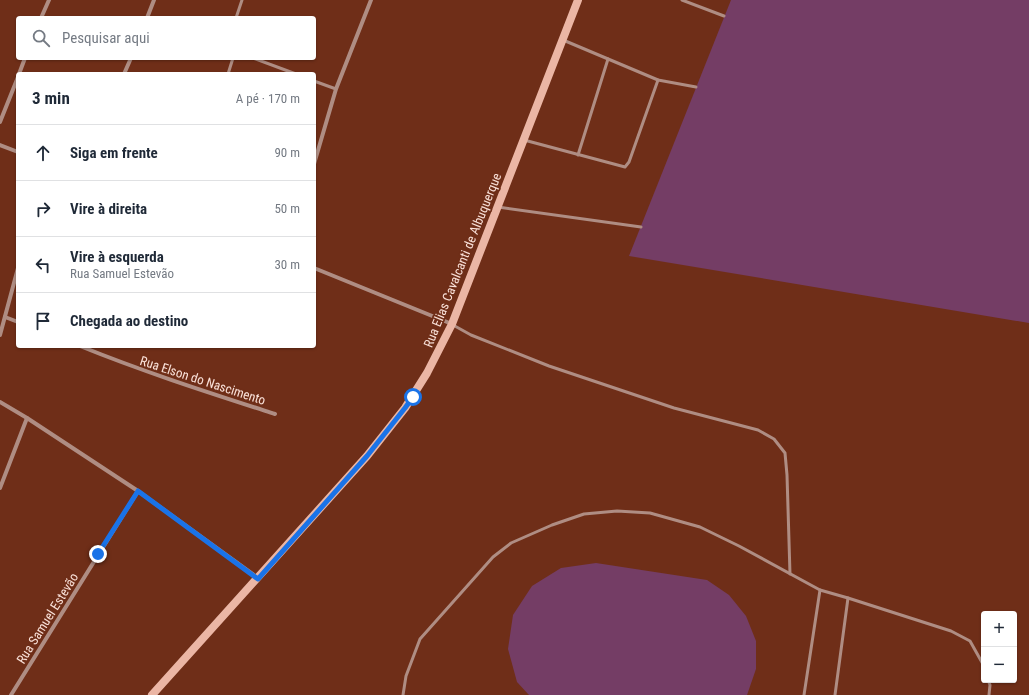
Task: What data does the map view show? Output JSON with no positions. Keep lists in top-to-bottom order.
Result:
{
  "streets": {
    "street": ["Rua Elias Cavalcanti de Albuquerque", "Rua Elson do Nascimento", "Rua Samuel Estevão"]
  },
  "page": {
    "search": "Pesquisar aqui",
    "heading": ["3 min", "A pé · 170 m"],
    "list": [
      ["Siga em frente", "90 m"],
      ["Vire à direita", "50 m"],
      ["Vire à esquerda", "Rua Samuel Estevão", "30 m"],
      "Chegada ao destino"
    ],
    "map_buttons": ["+", "−"]
  }
}
